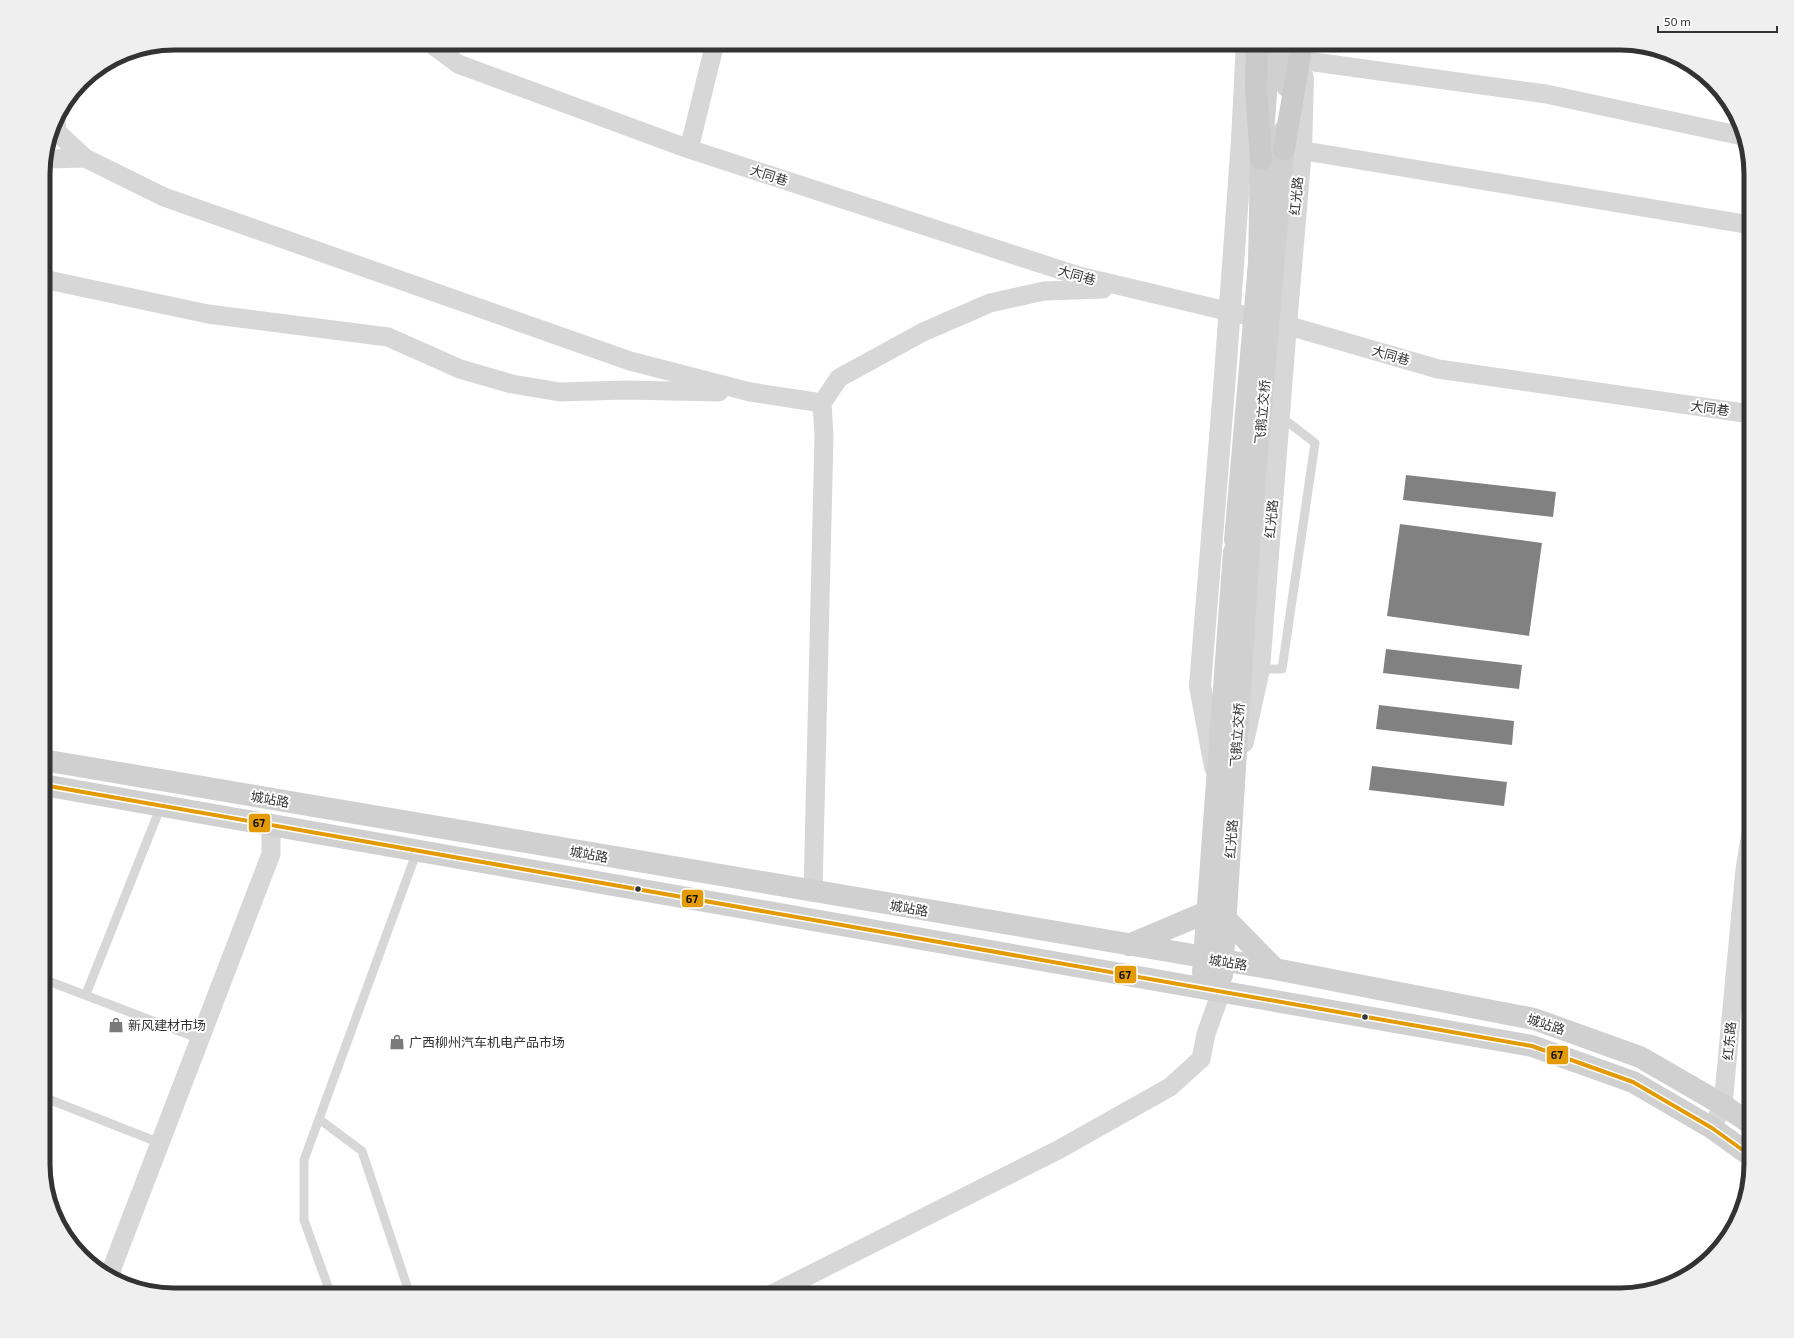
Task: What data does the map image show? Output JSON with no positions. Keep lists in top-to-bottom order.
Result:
{
  "streets": {
    "main road": ["红光路", "飞鹅立交桥", "城站路"],
    "street": ["大同巷", "红东路"]
  },
  "crossings": [
    ["大同巷", "红光路"],
    ["红光路", "飞鹅立交桥"],
    ["红光路", "城站路"],
    ["城站路", "红东路"]
  ],
  "places": {
    "shop": ["新风建材市场", "广西柳州汽车机电产品市场"]
  },
  "lines": ["transit line 67"],
  "scale_bar": "50 m"
}
